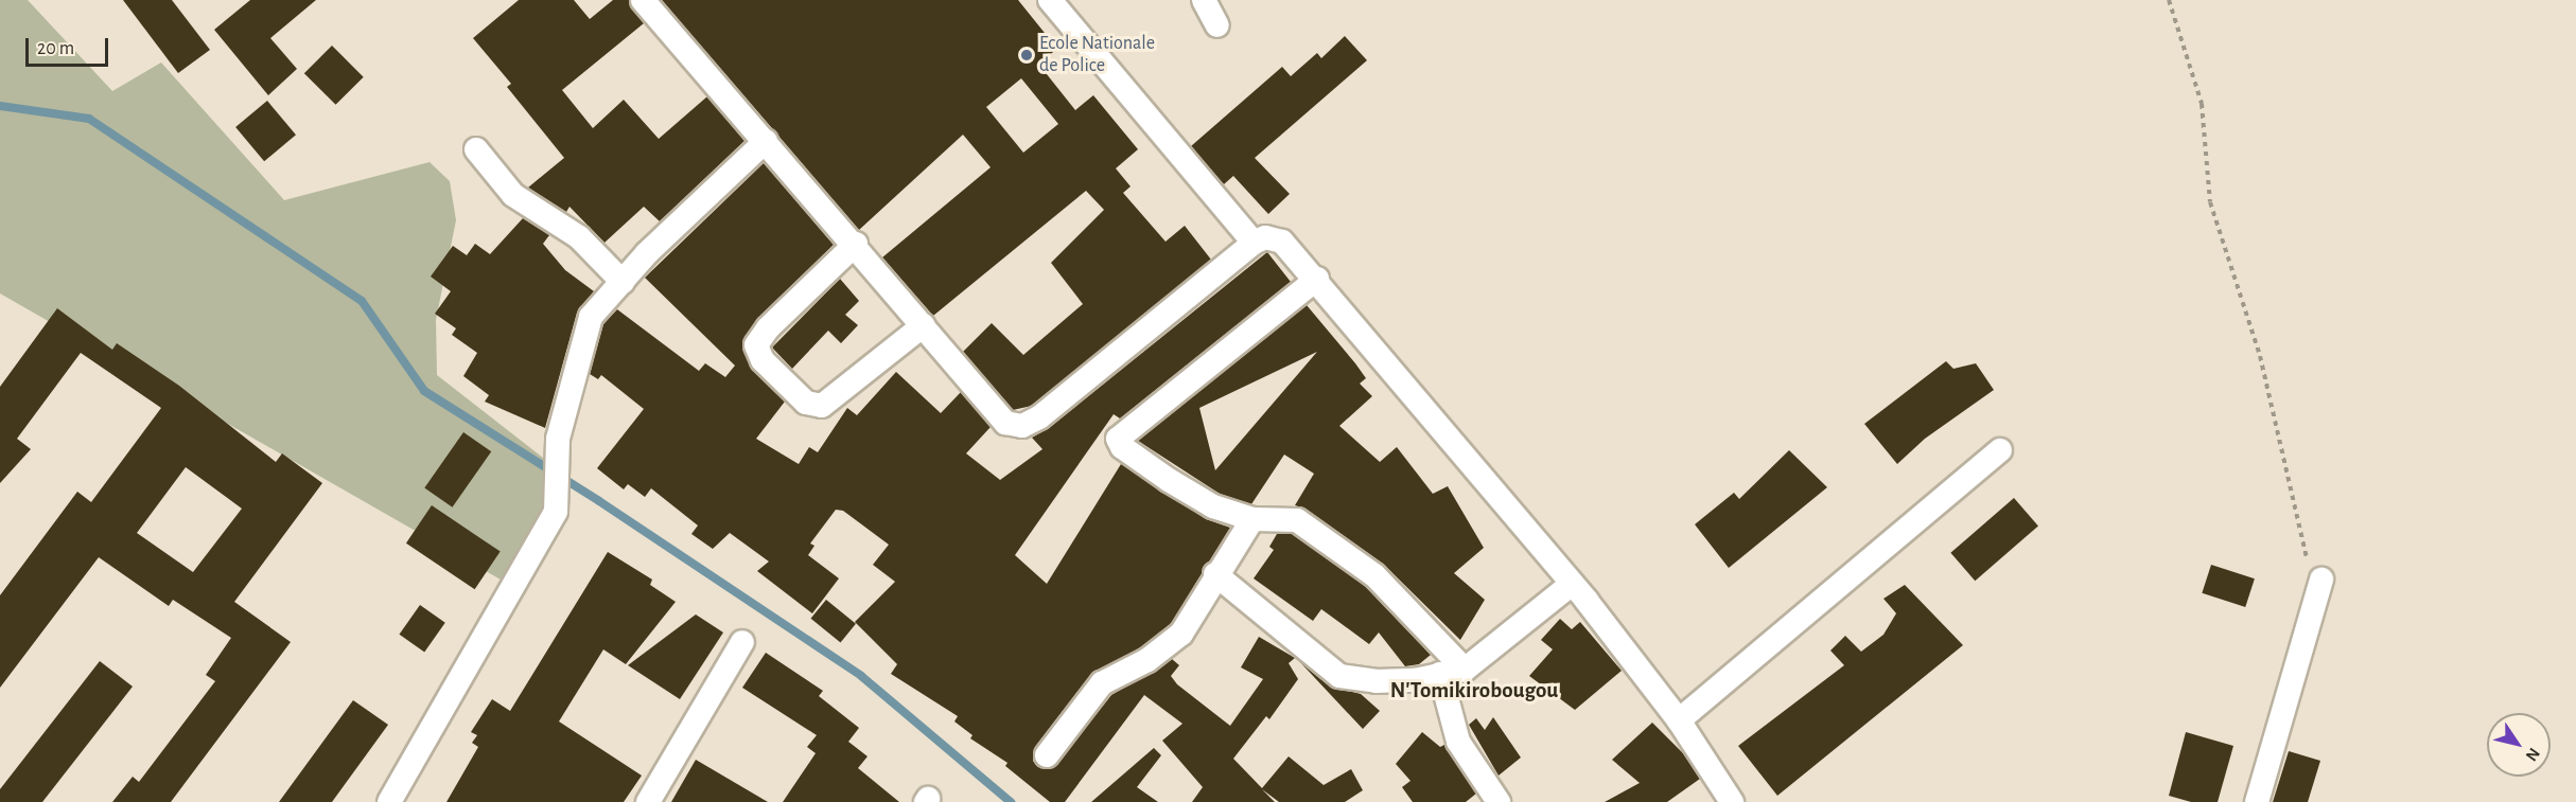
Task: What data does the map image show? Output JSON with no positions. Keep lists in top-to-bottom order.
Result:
{
  "districts": ["N'Tomikirobougou"],
  "places": ["Ecole Nationale de Police"],
  "scale_bar": "20 m",
  "north": "bottom right"
}
